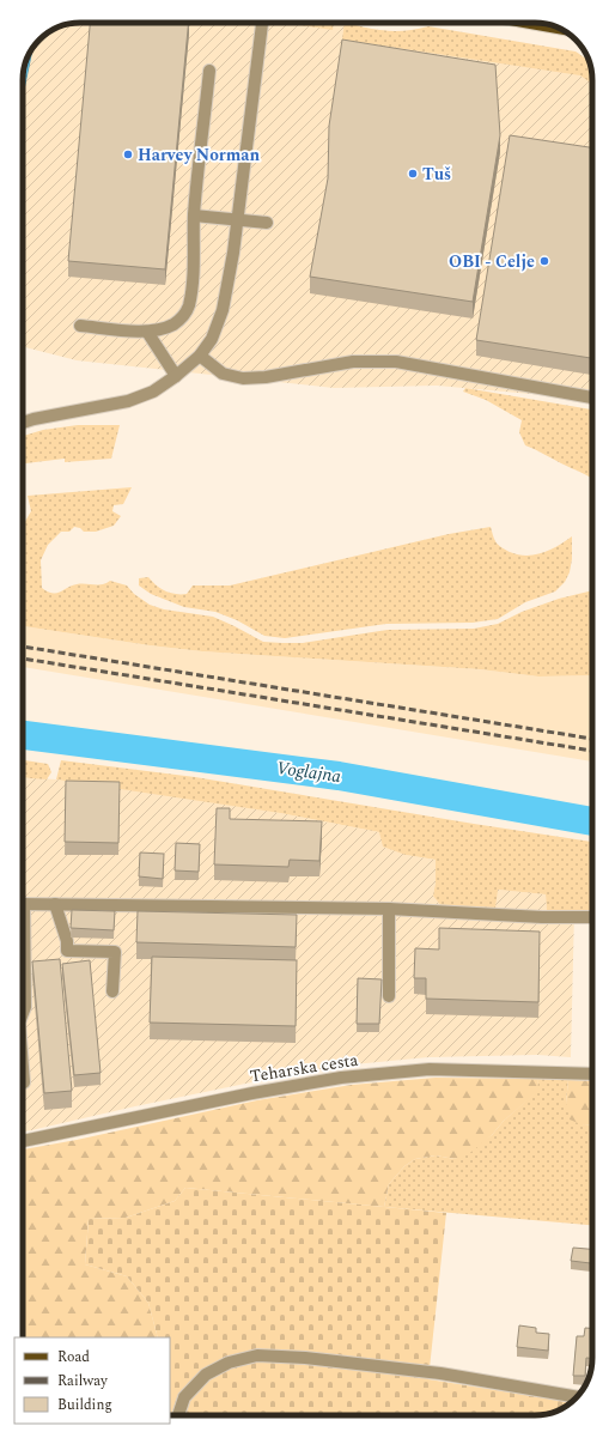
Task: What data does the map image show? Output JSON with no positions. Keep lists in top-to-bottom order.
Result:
{
  "streets": {
    "street": ["Teharska cesta"]
  },
  "water": ["Voglajna"],
  "places": ["Harvey Norman", "Tuš", "OBI - Celje"],
  "legend": ["Road", "Railway", "Building"]
}
